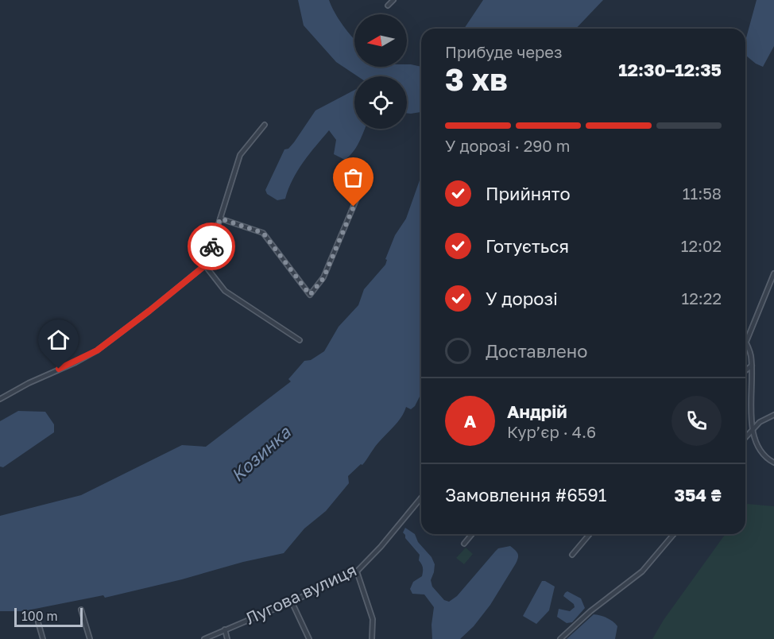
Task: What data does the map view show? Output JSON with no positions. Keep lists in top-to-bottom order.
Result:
{
  "streets": {
    "street": ["Лугова вулиця"]
  },
  "water": ["Козинка"],
  "scale_bar": "100 m",
  "north": "left",
  "page": {
    "heading": ["3 хв", "Прибуде через", "12:30–12:35"],
    "panel": [
      "Андрій",
      "Кур’єр · 4.6",
      "Замовлення #6591",
      "354 ₴"
    ],
    "bar": "У дорозі · 290 m",
    "list": [
      ["Прийнято", "11:58"],
      ["Готується", "12:02"],
      ["У дорозі", "12:22"],
      "Доставлено"
    ],
    "round": "А",
    "scale": "100 m"
  }
}
